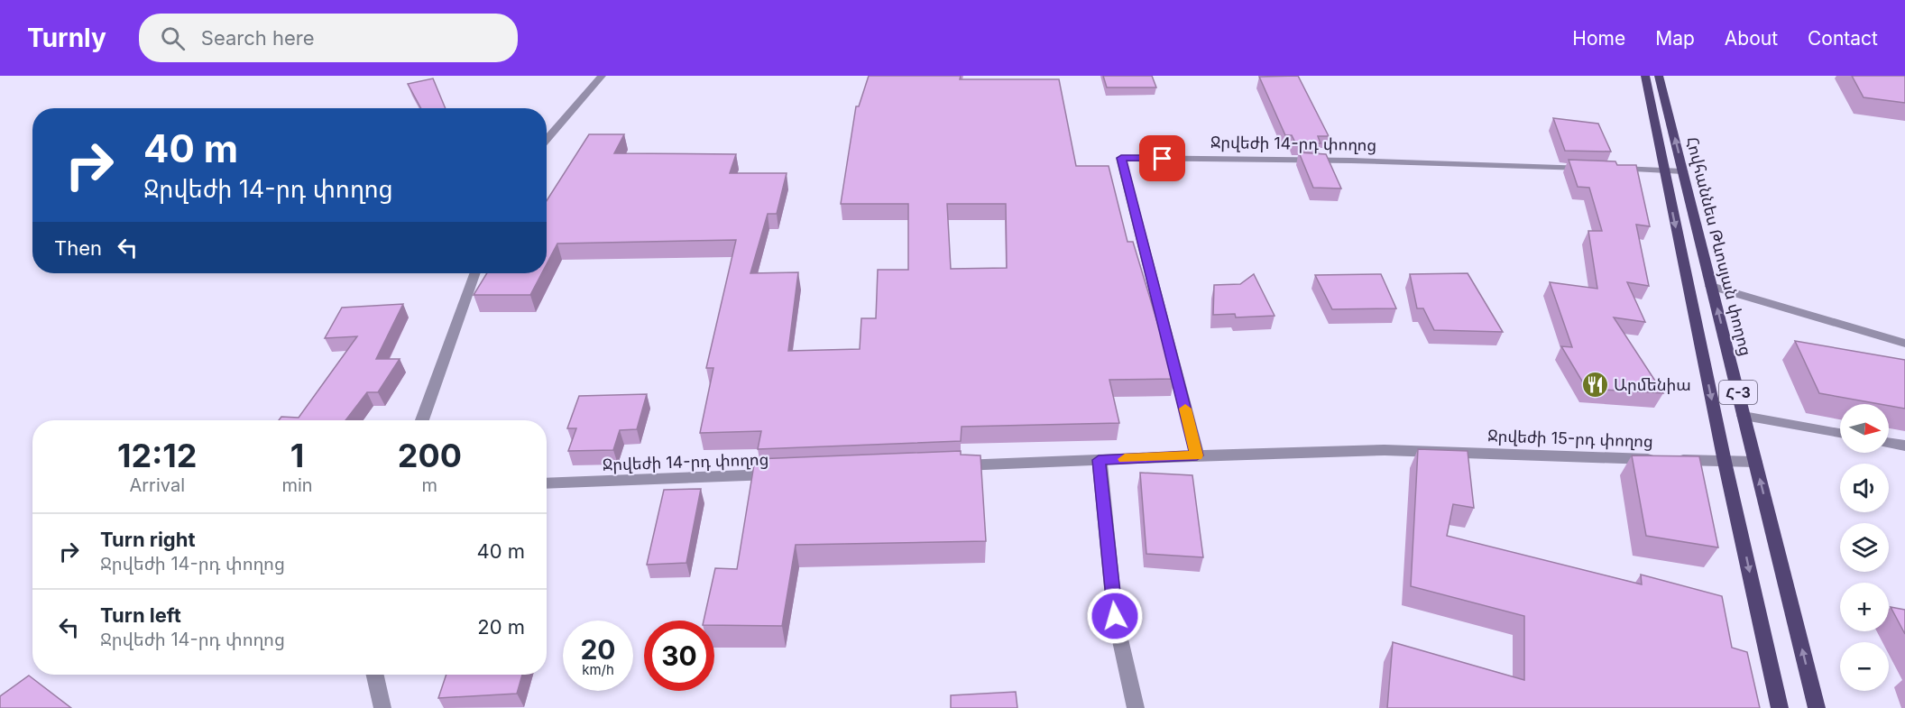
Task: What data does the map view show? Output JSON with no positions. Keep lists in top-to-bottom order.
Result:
{
  "streets": {
    "main road": ["Հովհաննես Թևոսյան փողոց", "Հ-3"],
    "street": ["Ջրվեժի 14-րդ փողոց", "Ջրվեժի 15-րդ փողոց"]
  },
  "crossings": [
    ["Ջրվեժի 14-րդ փողոց", "Հովհաննես Թևոսյան փողոց"],
    ["Ջրվեժի 14-րդ փողոց", "Հ-3"],
    ["Ջրվեժի 14-րդ փողոց", "Ջրվեժի 15-րդ փողոց"],
    ["Հովհաննես Թևոսյան փողոց", "Ջրվեժի 15-րդ փողոց"],
    ["Հ-3", "Ջրվեժի 15-րդ փողոց"]
  ],
  "places": {
    "restaurant": ["Արմենիա"]
  },
  "north": "right",
  "page": {
    "header": "Turnly",
    "search": "Search here",
    "nav": [
      "Home",
      "Map",
      "About",
      "Contact"
    ],
    "turn": ["40 m", "Ջրվեժի 14-րդ փողոց"],
    "then": "Then",
    "map_buttons": ["+", "−"],
    "eta": [
      "12:12",
      "Arrival",
      "1",
      "min",
      "200",
      "m"
    ],
    "list": [
      {
        "name": "Turn right",
        "note": "Ջրվեժի 14-րդ փողոց",
        "value": "40 m"
      },
      {
        "name": "Turn left",
        "note": "Ջրվեժի 14-րդ փողոց",
        "value": "20 m"
      }
    ],
    "speed": "20 km/h",
    "limit": "30"
  }
}
